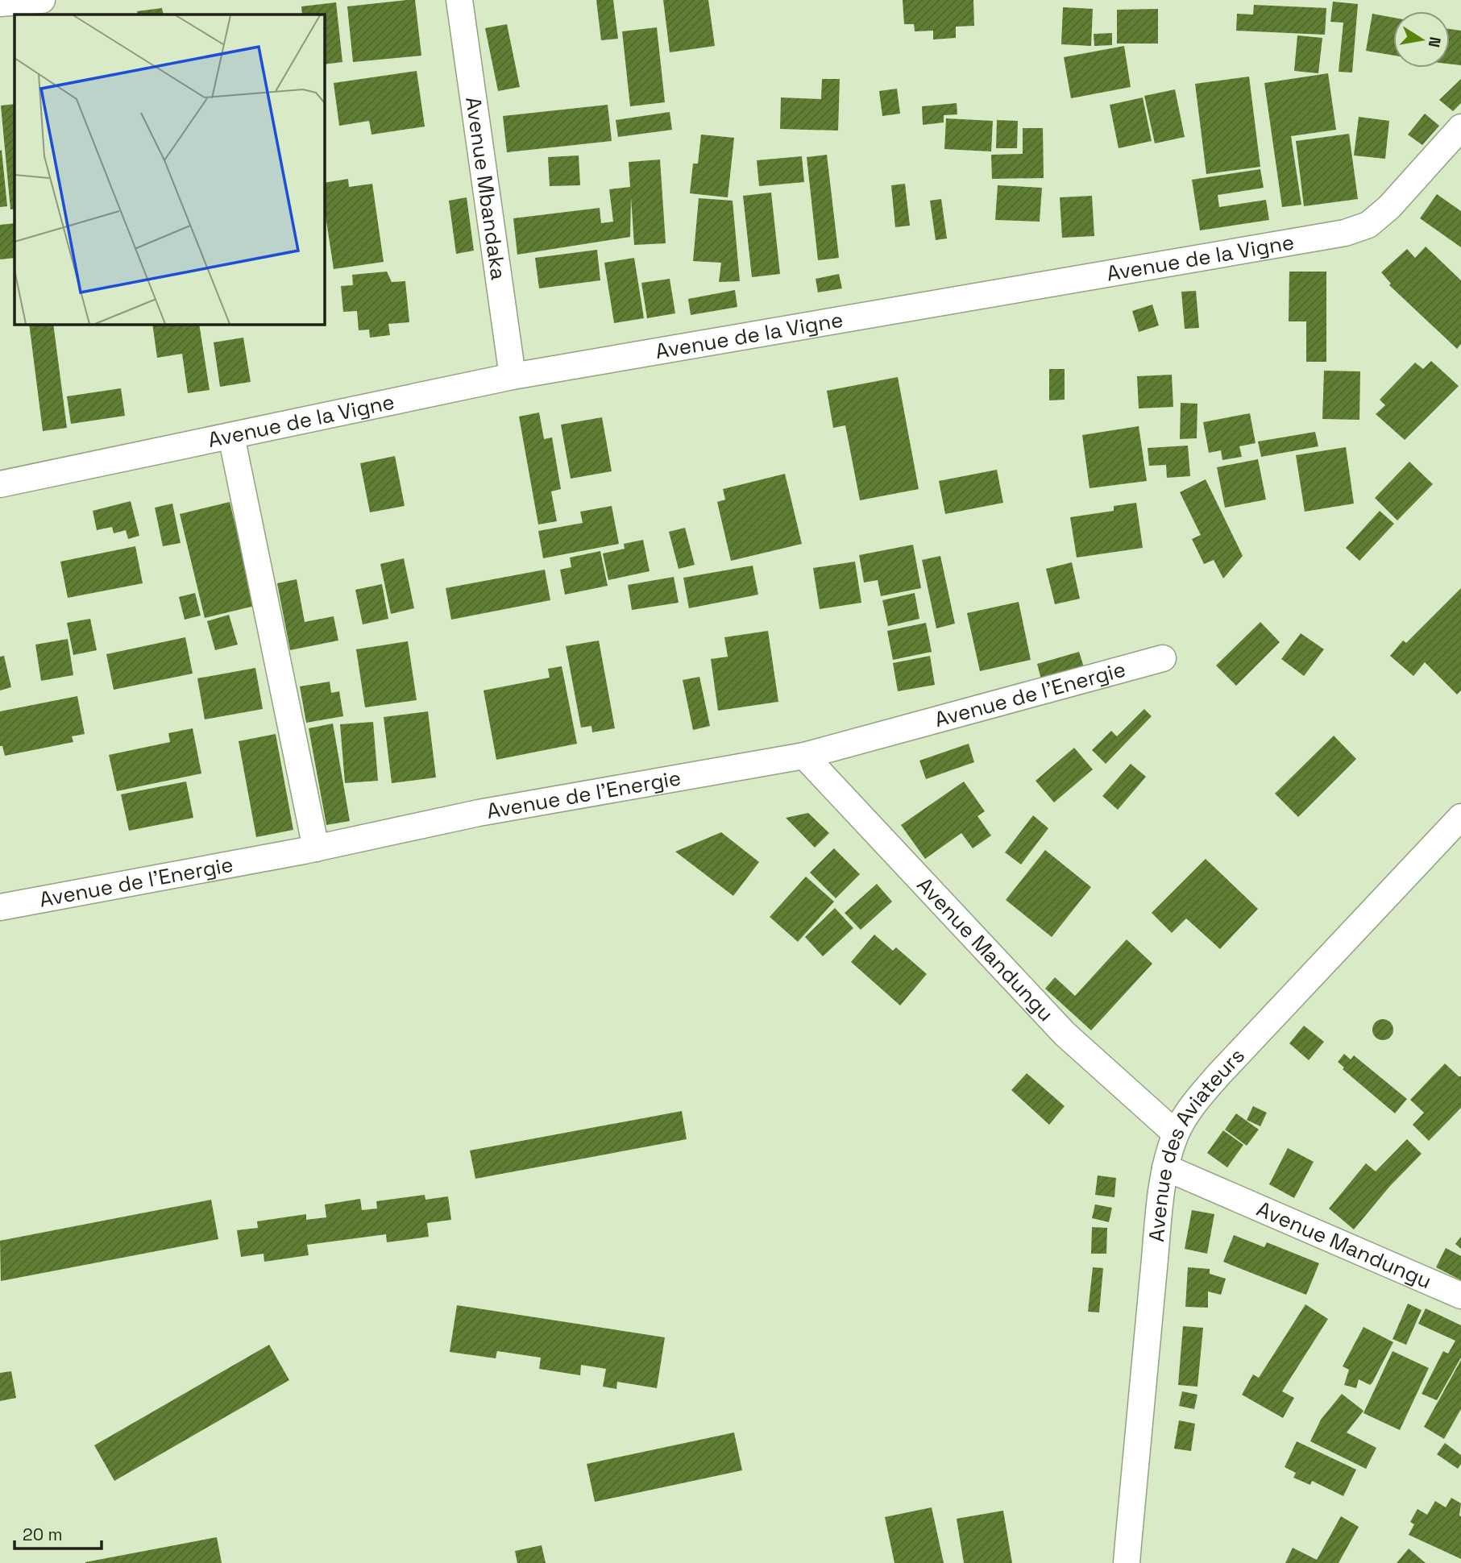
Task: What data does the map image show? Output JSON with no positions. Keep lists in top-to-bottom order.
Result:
{
  "streets": {
    "street": [
      "Avenue Mbandaka",
      "Avenue de la Vigne",
      "Avenue de l'Energie",
      "Avenue Mandungu",
      "Avenue des Aviateurs"
    ]
  },
  "crossings": [
    ["Avenue Mbandaka", "Avenue de la Vigne"],
    ["Avenue de l'Energie", "Avenue Mandungu"],
    ["Avenue Mandungu", "Avenue des Aviateurs"]
  ],
  "scale_bar": "20 m",
  "north": "right"
}
